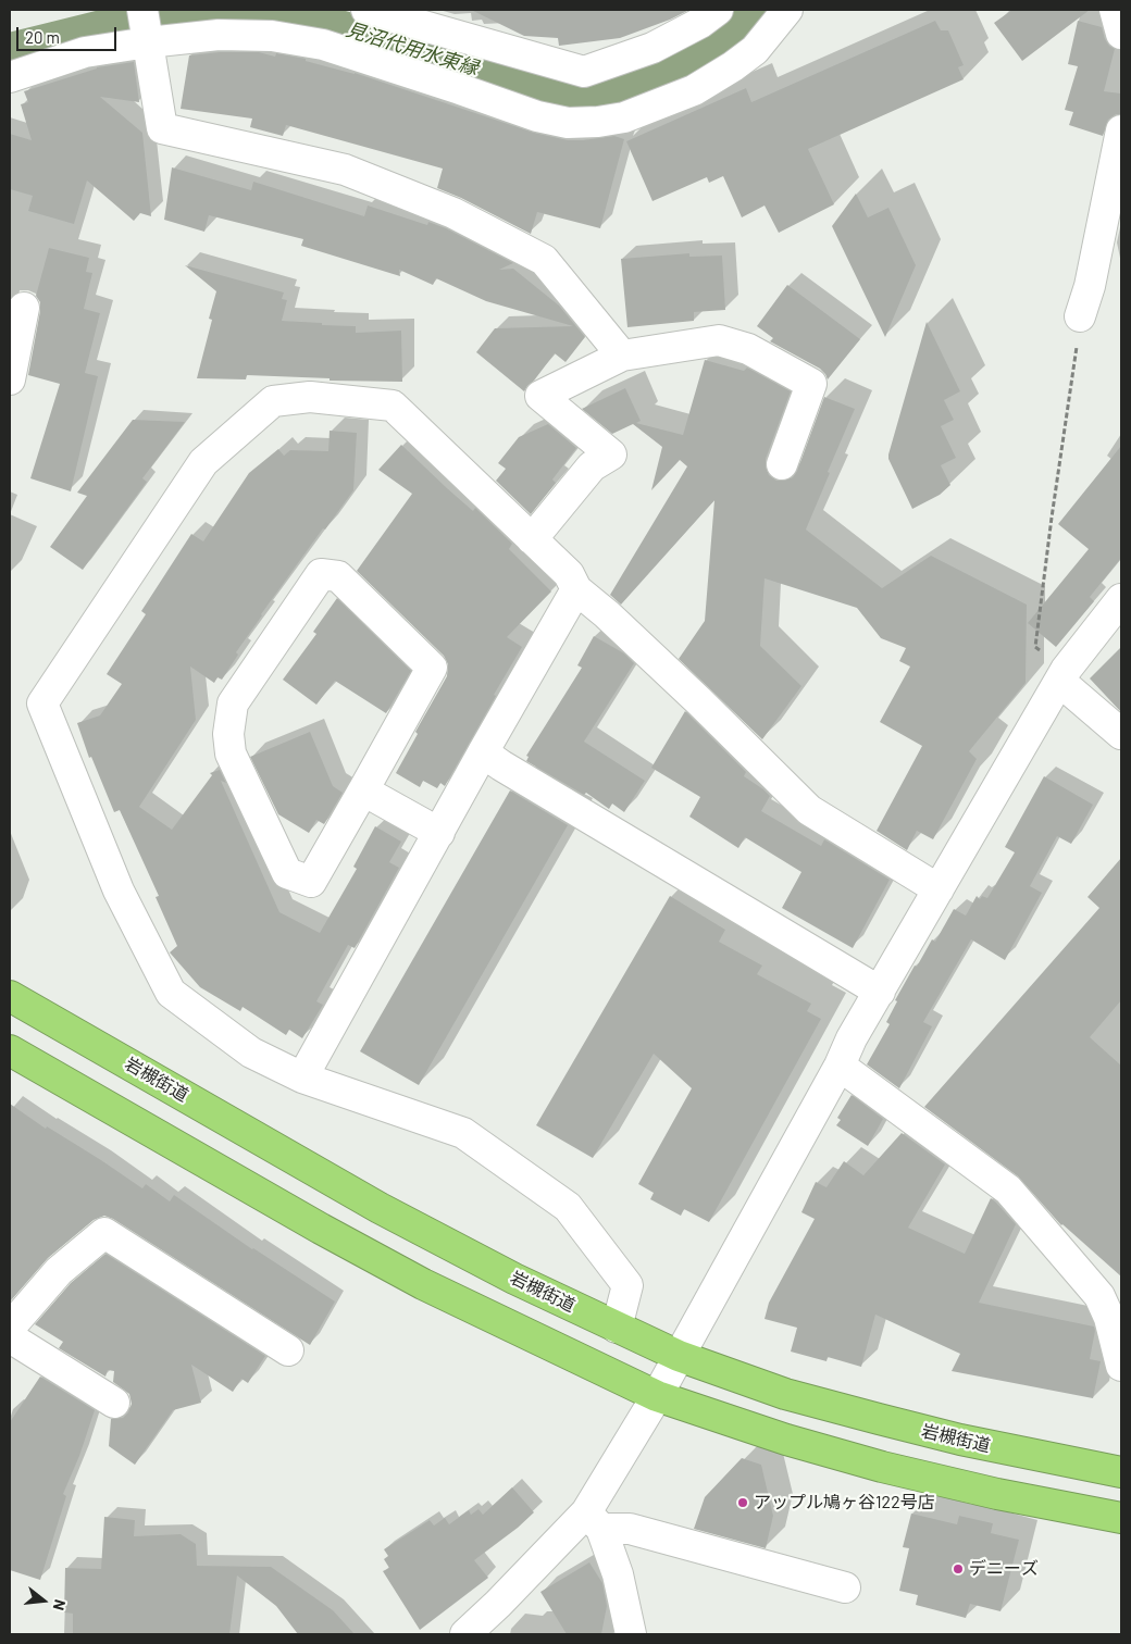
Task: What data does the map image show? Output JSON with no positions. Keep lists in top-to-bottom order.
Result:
{
  "streets": {
    "highway": ["岩槻街道"]
  },
  "water": ["見沼代用水東縁"],
  "places": ["アップル鳩ヶ谷122号店", "デニーズ"],
  "scale_bar": "20 m",
  "north": "right"
}
